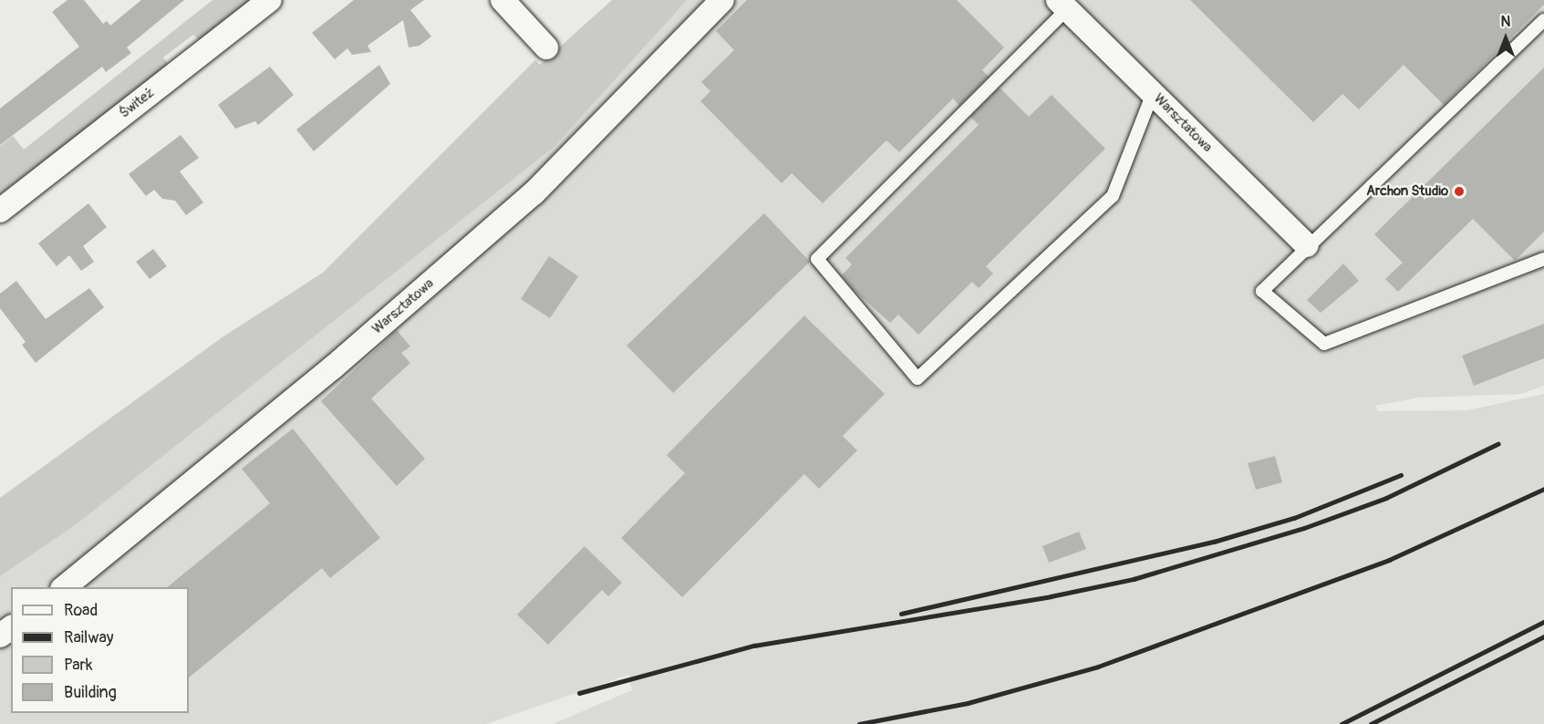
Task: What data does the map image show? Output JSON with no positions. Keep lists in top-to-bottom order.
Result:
{
  "streets": {
    "street": ["Świteź", "Warsztatowa"]
  },
  "places": ["Archon Studio"],
  "legend": [
    "Road",
    "Railway",
    "Park",
    "Building"
  ],
  "north": "top"
}
